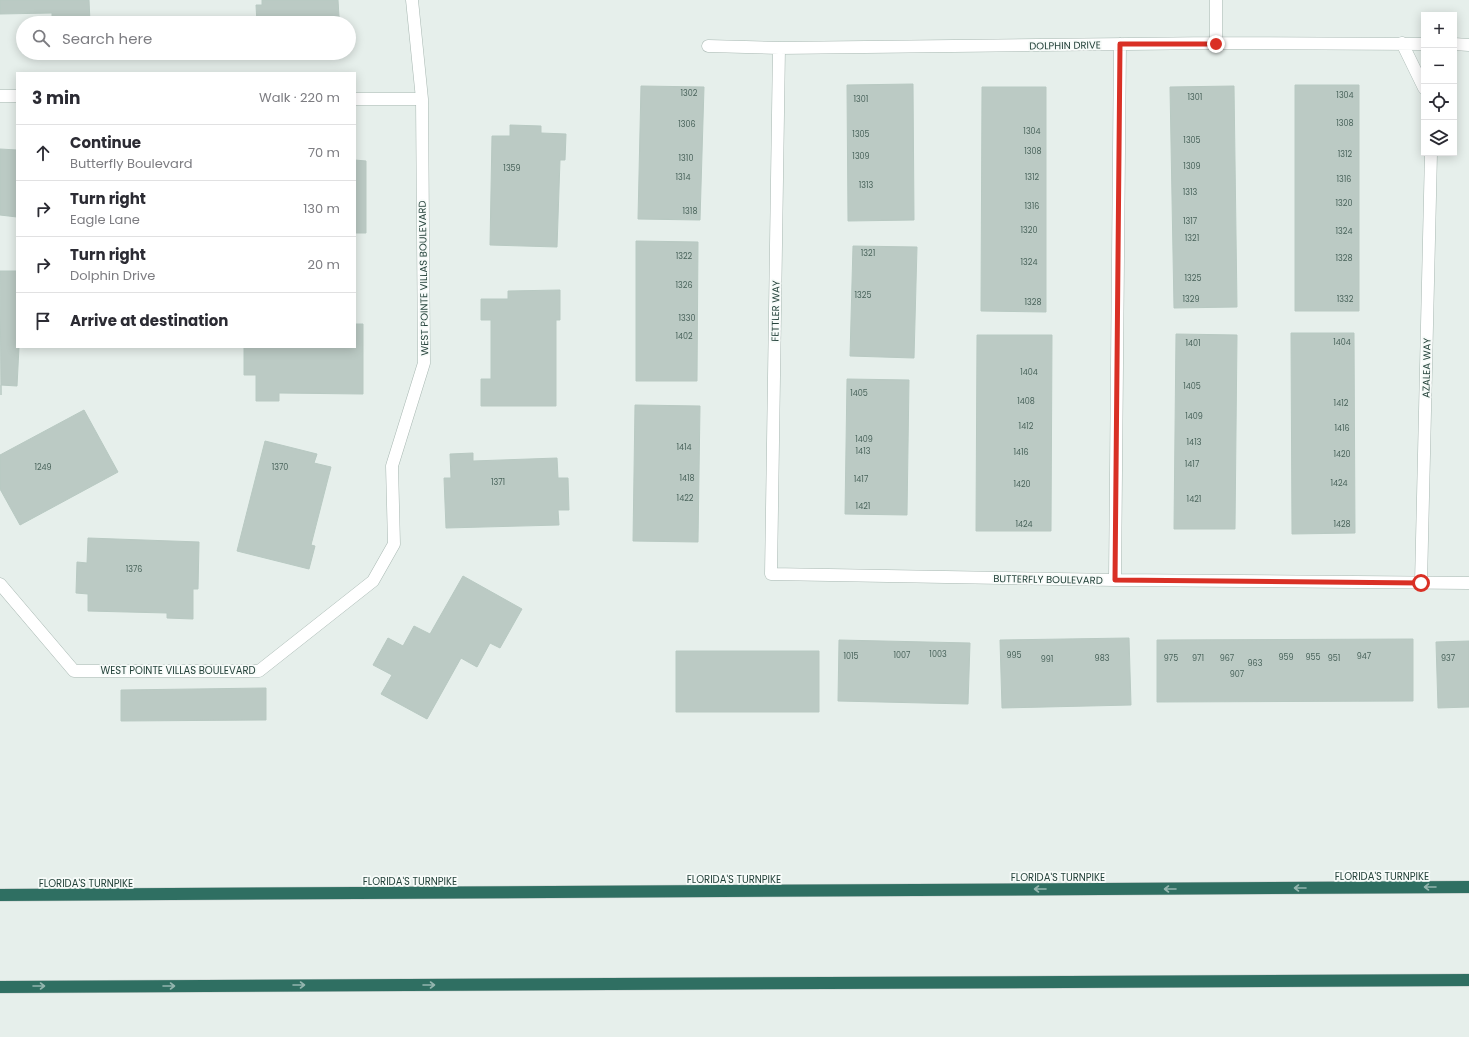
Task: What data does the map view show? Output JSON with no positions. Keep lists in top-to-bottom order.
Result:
{
  "streets": {
    "highway": ["FLORIDA'S TURNPIKE"],
    "lane": [
      "DOLPHIN DRIVE",
      "WEST POINTE VILLAS BOULEVARD",
      "FETTLER WAY",
      "AZALEA WAY",
      "BUTTERFLY BOULEVARD"
    ]
  },
  "crossings": [
    ["DOLPHIN DRIVE", "FETTLER WAY"],
    ["FETTLER WAY", "BUTTERFLY BOULEVARD"],
    ["AZALEA WAY", "BUTTERFLY BOULEVARD"]
  ],
  "house_numbers": [
    "1302",
    "1304",
    "1301",
    "1301",
    "1308",
    "1306",
    "1304",
    "1305",
    "1305",
    "1308",
    "1312",
    "1309",
    "1310",
    "1309",
    "1359",
    "1314",
    "1312",
    "1316",
    "1313",
    "1313",
    "1320",
    "1316",
    "1318",
    "1317",
    "1320",
    "1324",
    "1321",
    "1321",
    "1322",
    "1328",
    "1324",
    "1325",
    "1326",
    "1325",
    "1329",
    "1332",
    "1328",
    "1330",
    "1402",
    "1404",
    "1401",
    "1404",
    "1405",
    "1405",
    "1408",
    "1412",
    "1409",
    "1412",
    "1416",
    "1409",
    "1413",
    "1414",
    "1413",
    "1416",
    "1420",
    "1417",
    "1249",
    "1370",
    "1418",
    "1417",
    "1371",
    "1424",
    "1420",
    "1422",
    "1421",
    "1421",
    "1424",
    "1428",
    "1376",
    "1003",
    "1007",
    "995",
    "1015",
    "947",
    "959",
    "955",
    "983",
    "975",
    "971",
    "967",
    "951",
    "937",
    "991",
    "963",
    "907"
  ],
  "page": {
    "map_buttons": ["+", "−"],
    "search": "Search here",
    "heading": ["3 min", "Walk · 220 m"],
    "list": [
      ["Continue", "Butterfly Boulevard", "70 m"],
      ["Turn right", "Eagle Lane", "130 m"],
      ["Turn right", "Dolphin Drive", "20 m"],
      "Arrive at destination"
    ]
  }
}
